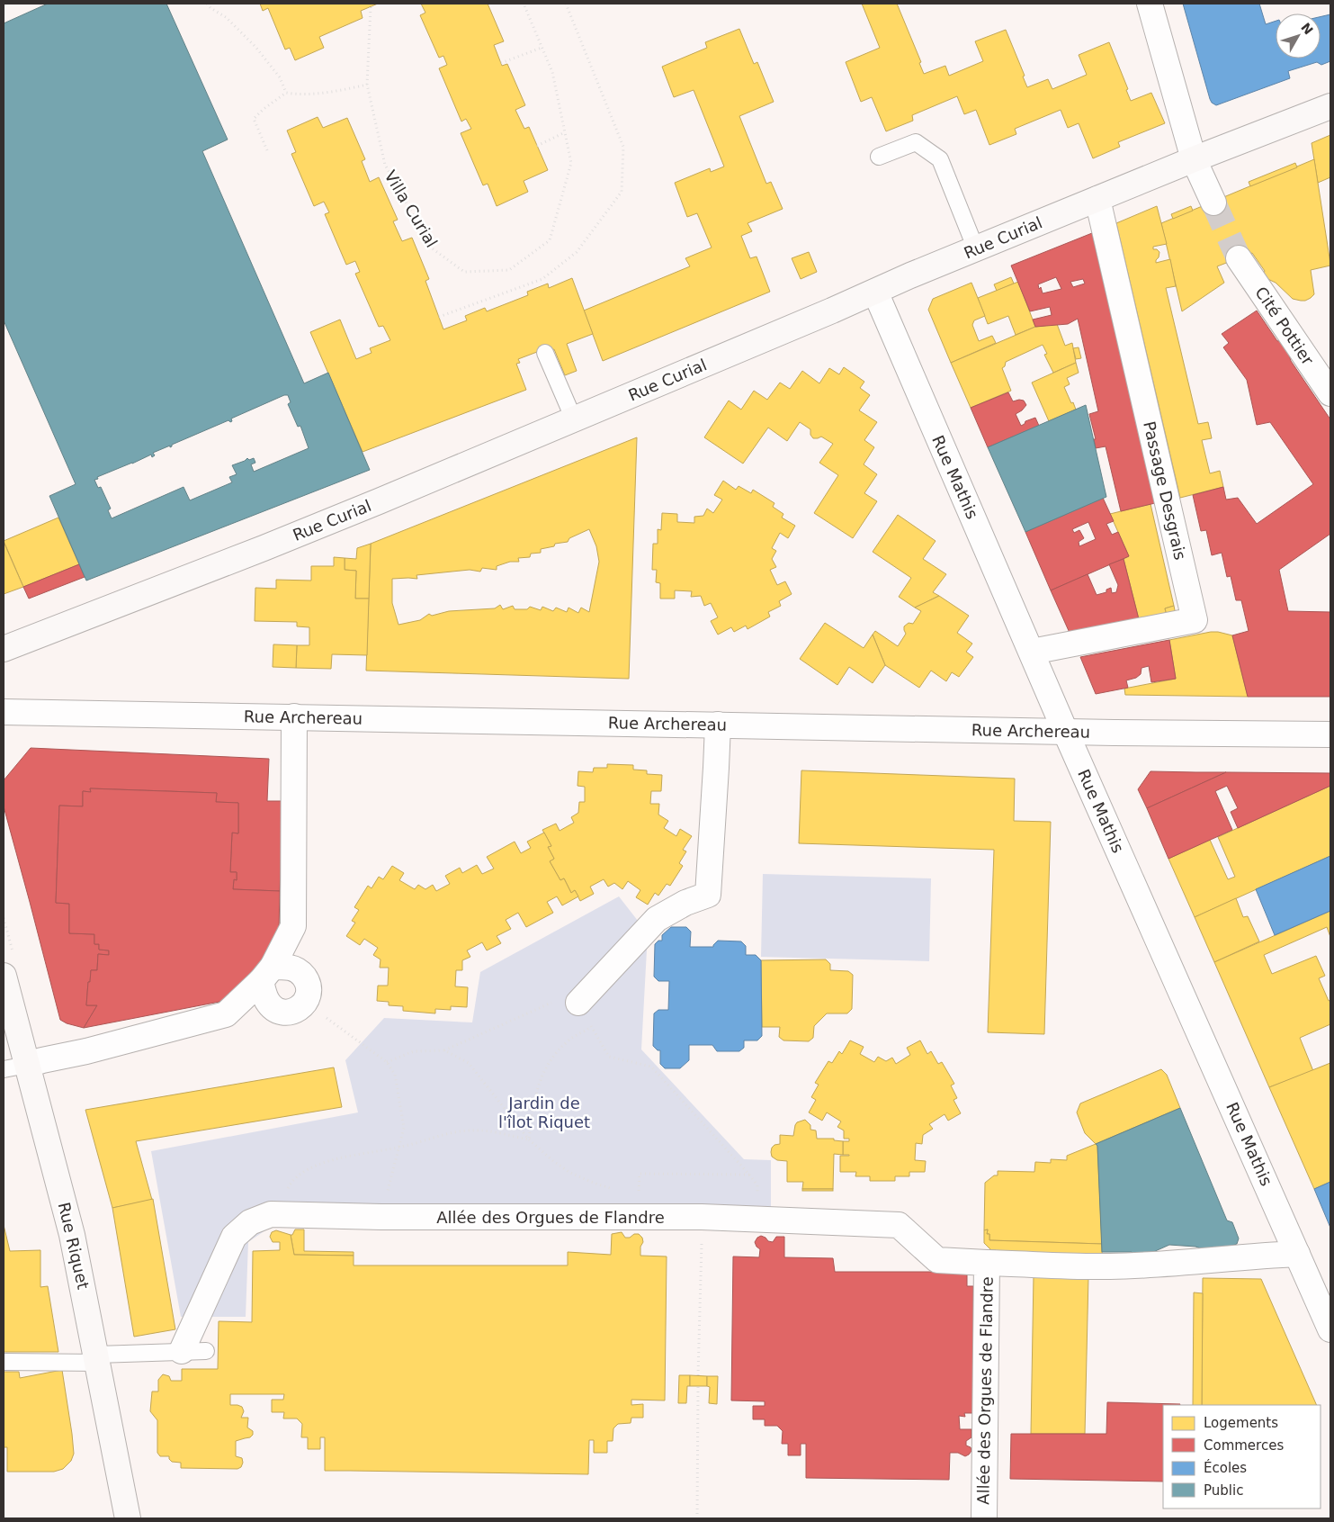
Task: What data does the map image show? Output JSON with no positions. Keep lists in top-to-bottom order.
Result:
{
  "streets": {
    "street": [
      "Rue Curial",
      "Cité Pottier",
      "Rue Mathis",
      "Passage Desgrais",
      "Rue Archereau",
      "Allée des Orgues de Flandre",
      "Rue Riquet"
    ],
    "path": ["Villa Curial"]
  },
  "crossings": [
    ["Rue Curial", "Rue Mathis"],
    ["Rue Curial", "Passage Desgrais"],
    ["Rue Mathis", "Passage Desgrais"],
    ["Rue Mathis", "Rue Archereau"],
    ["Rue Mathis", "Allée des Orgues de Flandre"],
    ["Allée des Orgues de Flandre", "Rue Riquet"]
  ],
  "parks": ["Jardin de l'îlot Riquet"],
  "legend": [
    "Logements",
    "Commerces",
    "Écoles",
    "Public"
  ],
  "north": "top right"
}
